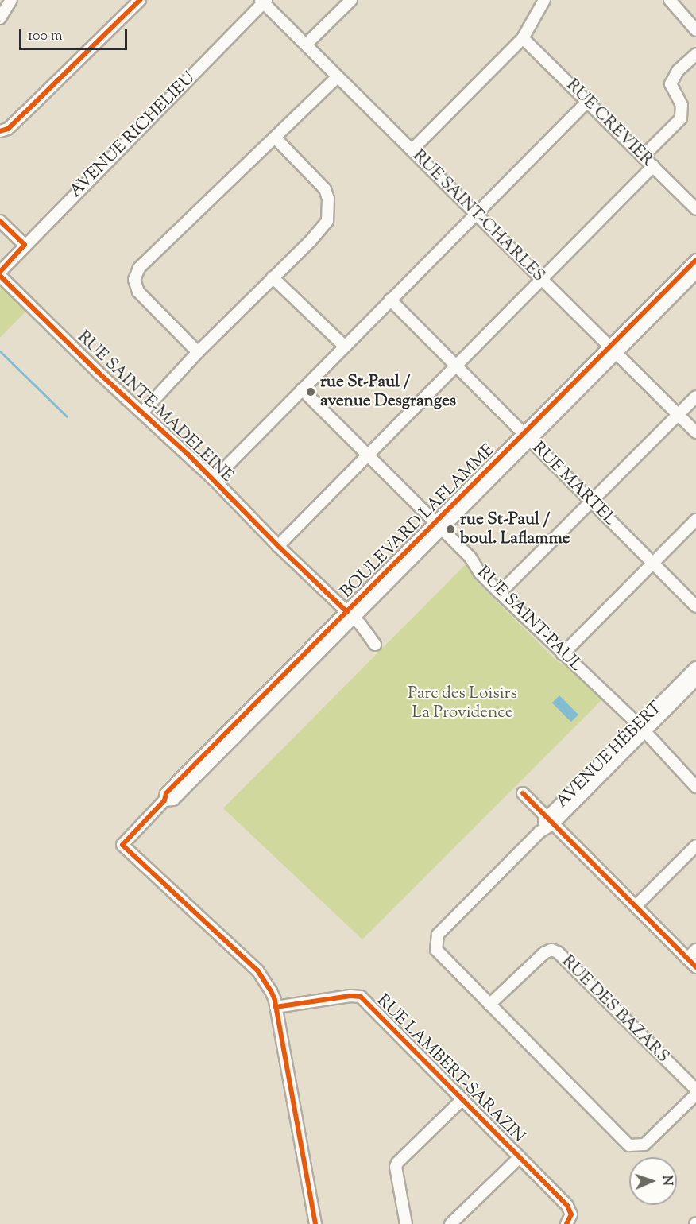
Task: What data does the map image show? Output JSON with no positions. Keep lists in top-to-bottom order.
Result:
{
  "streets": {
    "street": [
      "RUE CREVIER",
      "AVENUE RICHELIEU",
      "RUE SAINT-CHARLES",
      "RUE SAINTE-MADELEINE",
      "RUE MARTEL",
      "BOULEVARD LAFLAMME",
      "RUE SAINT-PAUL",
      "AVENUE HÉBERT",
      "RUE DES BAZARS",
      "RUE LAMBERT-SARAZIN"
    ]
  },
  "crossings": [
    ["AVENUE RICHELIEU", "RUE SAINT-CHARLES"],
    ["RUE SAINT-CHARLES", "BOULEVARD LAFLAMME"],
    ["RUE SAINTE-MADELEINE", "BOULEVARD LAFLAMME"],
    ["RUE MARTEL", "BOULEVARD LAFLAMME"],
    ["BOULEVARD LAFLAMME", "RUE SAINT-PAUL"],
    ["BOULEVARD LAFLAMME", "RUE LAMBERT-SARAZIN"],
    ["RUE SAINT-PAUL", "AVENUE HÉBERT"],
    ["AVENUE HÉBERT", "RUE DES BAZARS"]
  ],
  "parks": ["Parc des Loisirs La Providence"],
  "places": ["rue St-Paul / avenue Desgranges", "rue St-Paul / boul. Laflamme"],
  "scale_bar": "100 m",
  "north": "right"
}
